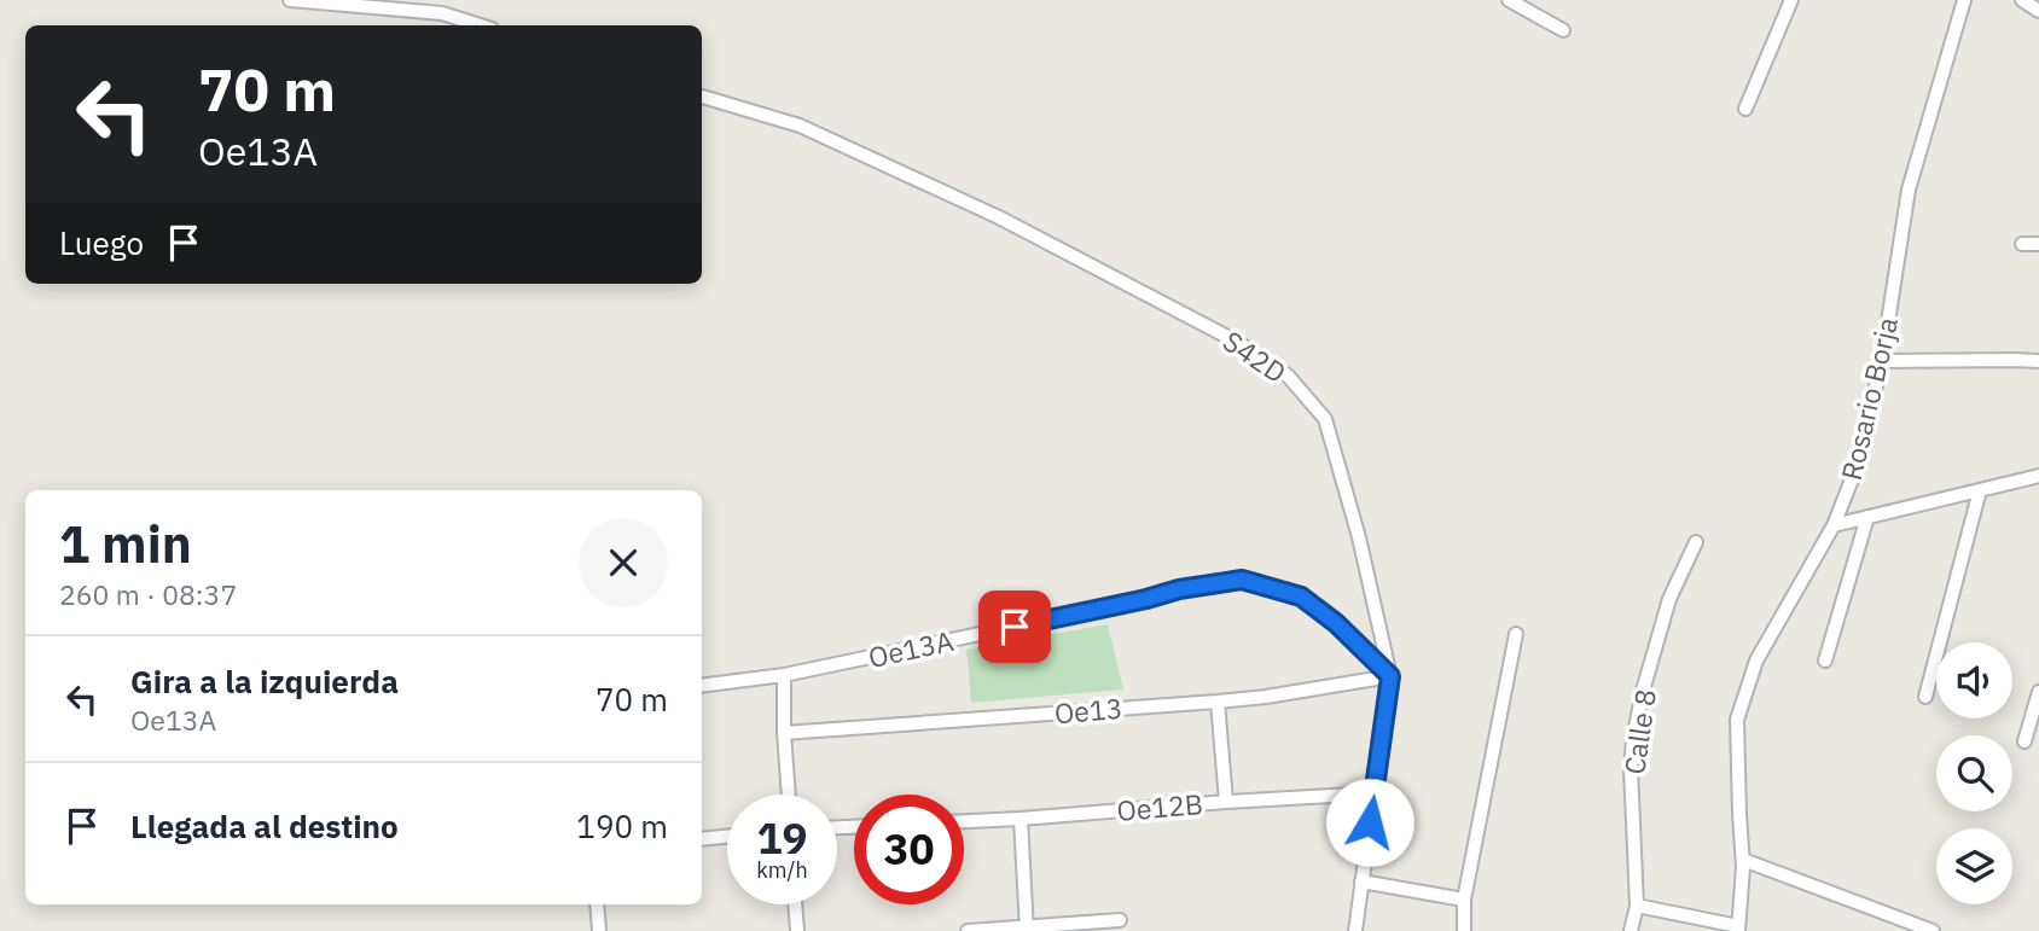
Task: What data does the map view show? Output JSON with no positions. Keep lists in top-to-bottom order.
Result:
{
  "streets": {
    "street": [
      "S42D",
      "Rosario Borja",
      "Oe13A",
      "Oe13",
      "Calle 8",
      "Oe12B"
    ]
  },
  "crossings": [
    ["S42D", "Oe13A"],
    ["S42D", "Oe13"],
    ["S42D", "Oe12B"],
    ["Oe13A", "Oe13"]
  ],
  "page": {
    "turn": ["70 m", "Oe13A"],
    "then": "Luego",
    "heading": ["1 min", "260 m · 08:37"],
    "list": [
      {
        "name": "Gira a la izquierda",
        "note": "Oe13A",
        "value": "70 m"
      },
      {
        "name": "Llegada al destino",
        "value": "190 m"
      }
    ],
    "speed": "19 km/h",
    "limit": "30"
  }
}
